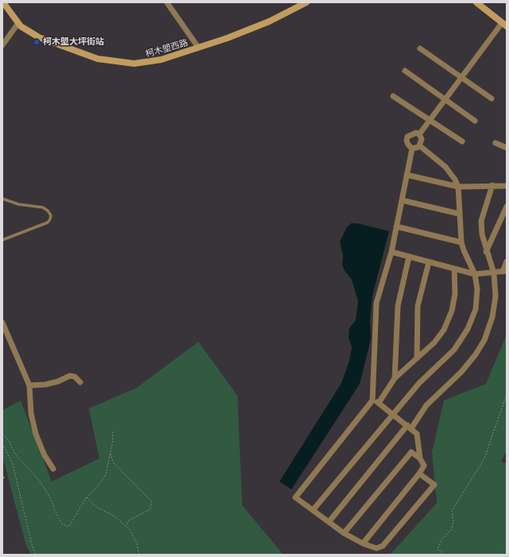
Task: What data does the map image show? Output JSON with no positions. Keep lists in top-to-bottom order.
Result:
{
  "streets": {
    "street": ["柯木塱西路"]
  },
  "places": ["柯木塱大坪街站"]
}
